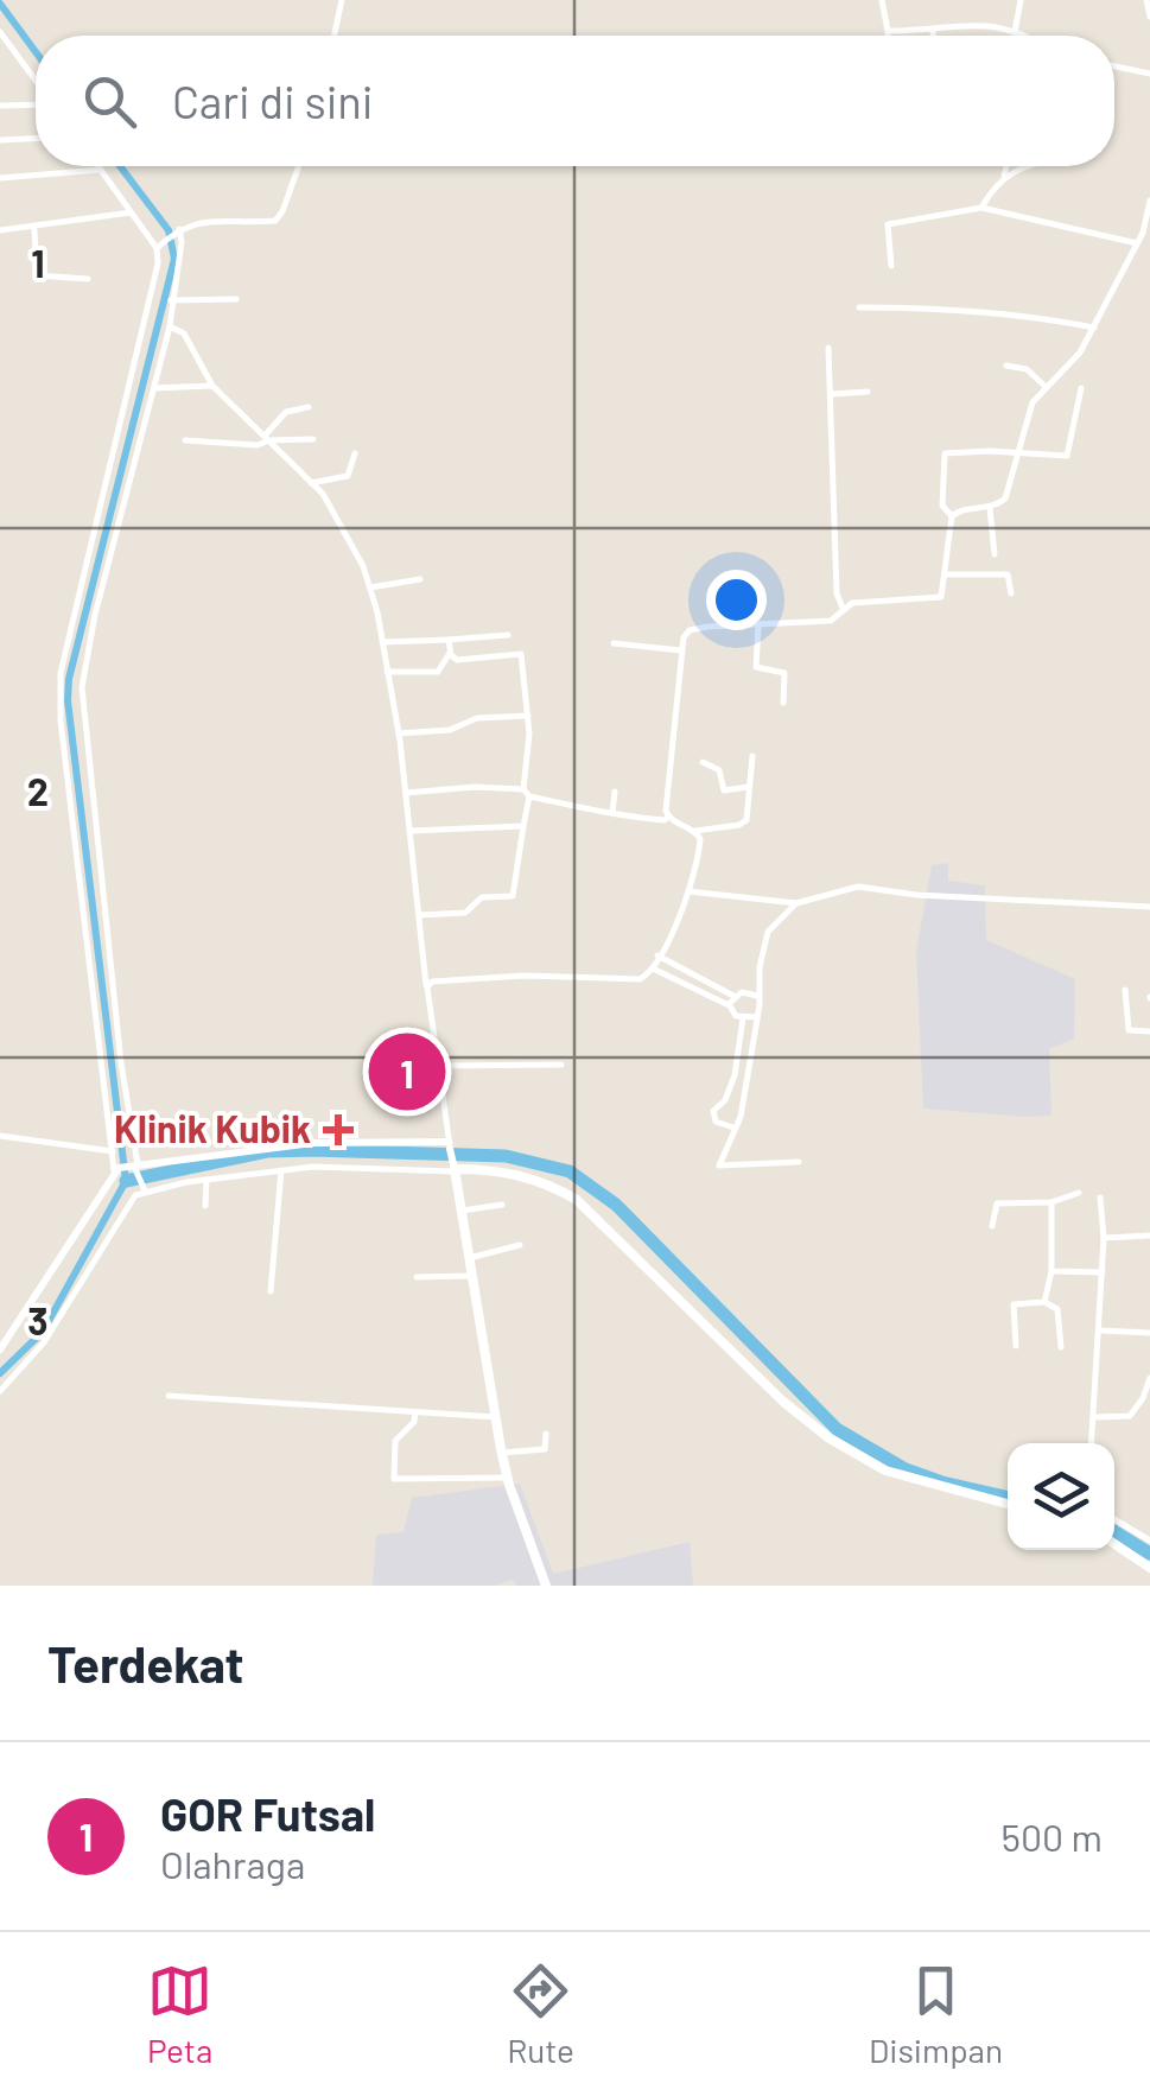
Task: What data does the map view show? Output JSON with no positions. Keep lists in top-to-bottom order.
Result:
{
  "places": {
    "health": ["Klinik Kubik"]
  },
  "page": {
    "search": "Cari di sini",
    "pins": "1",
    "heading": "Terdekat",
    "list": [
      {
        "mark": "1",
        "name": "GOR Futsal",
        "note": "Olahraga",
        "value": "500 m"
      }
    ],
    "nav": ["Peta", "Rute", "Disimpan"]
  },
  "grid": {
    "rows": ["1", "2", "3"]
  }
}
